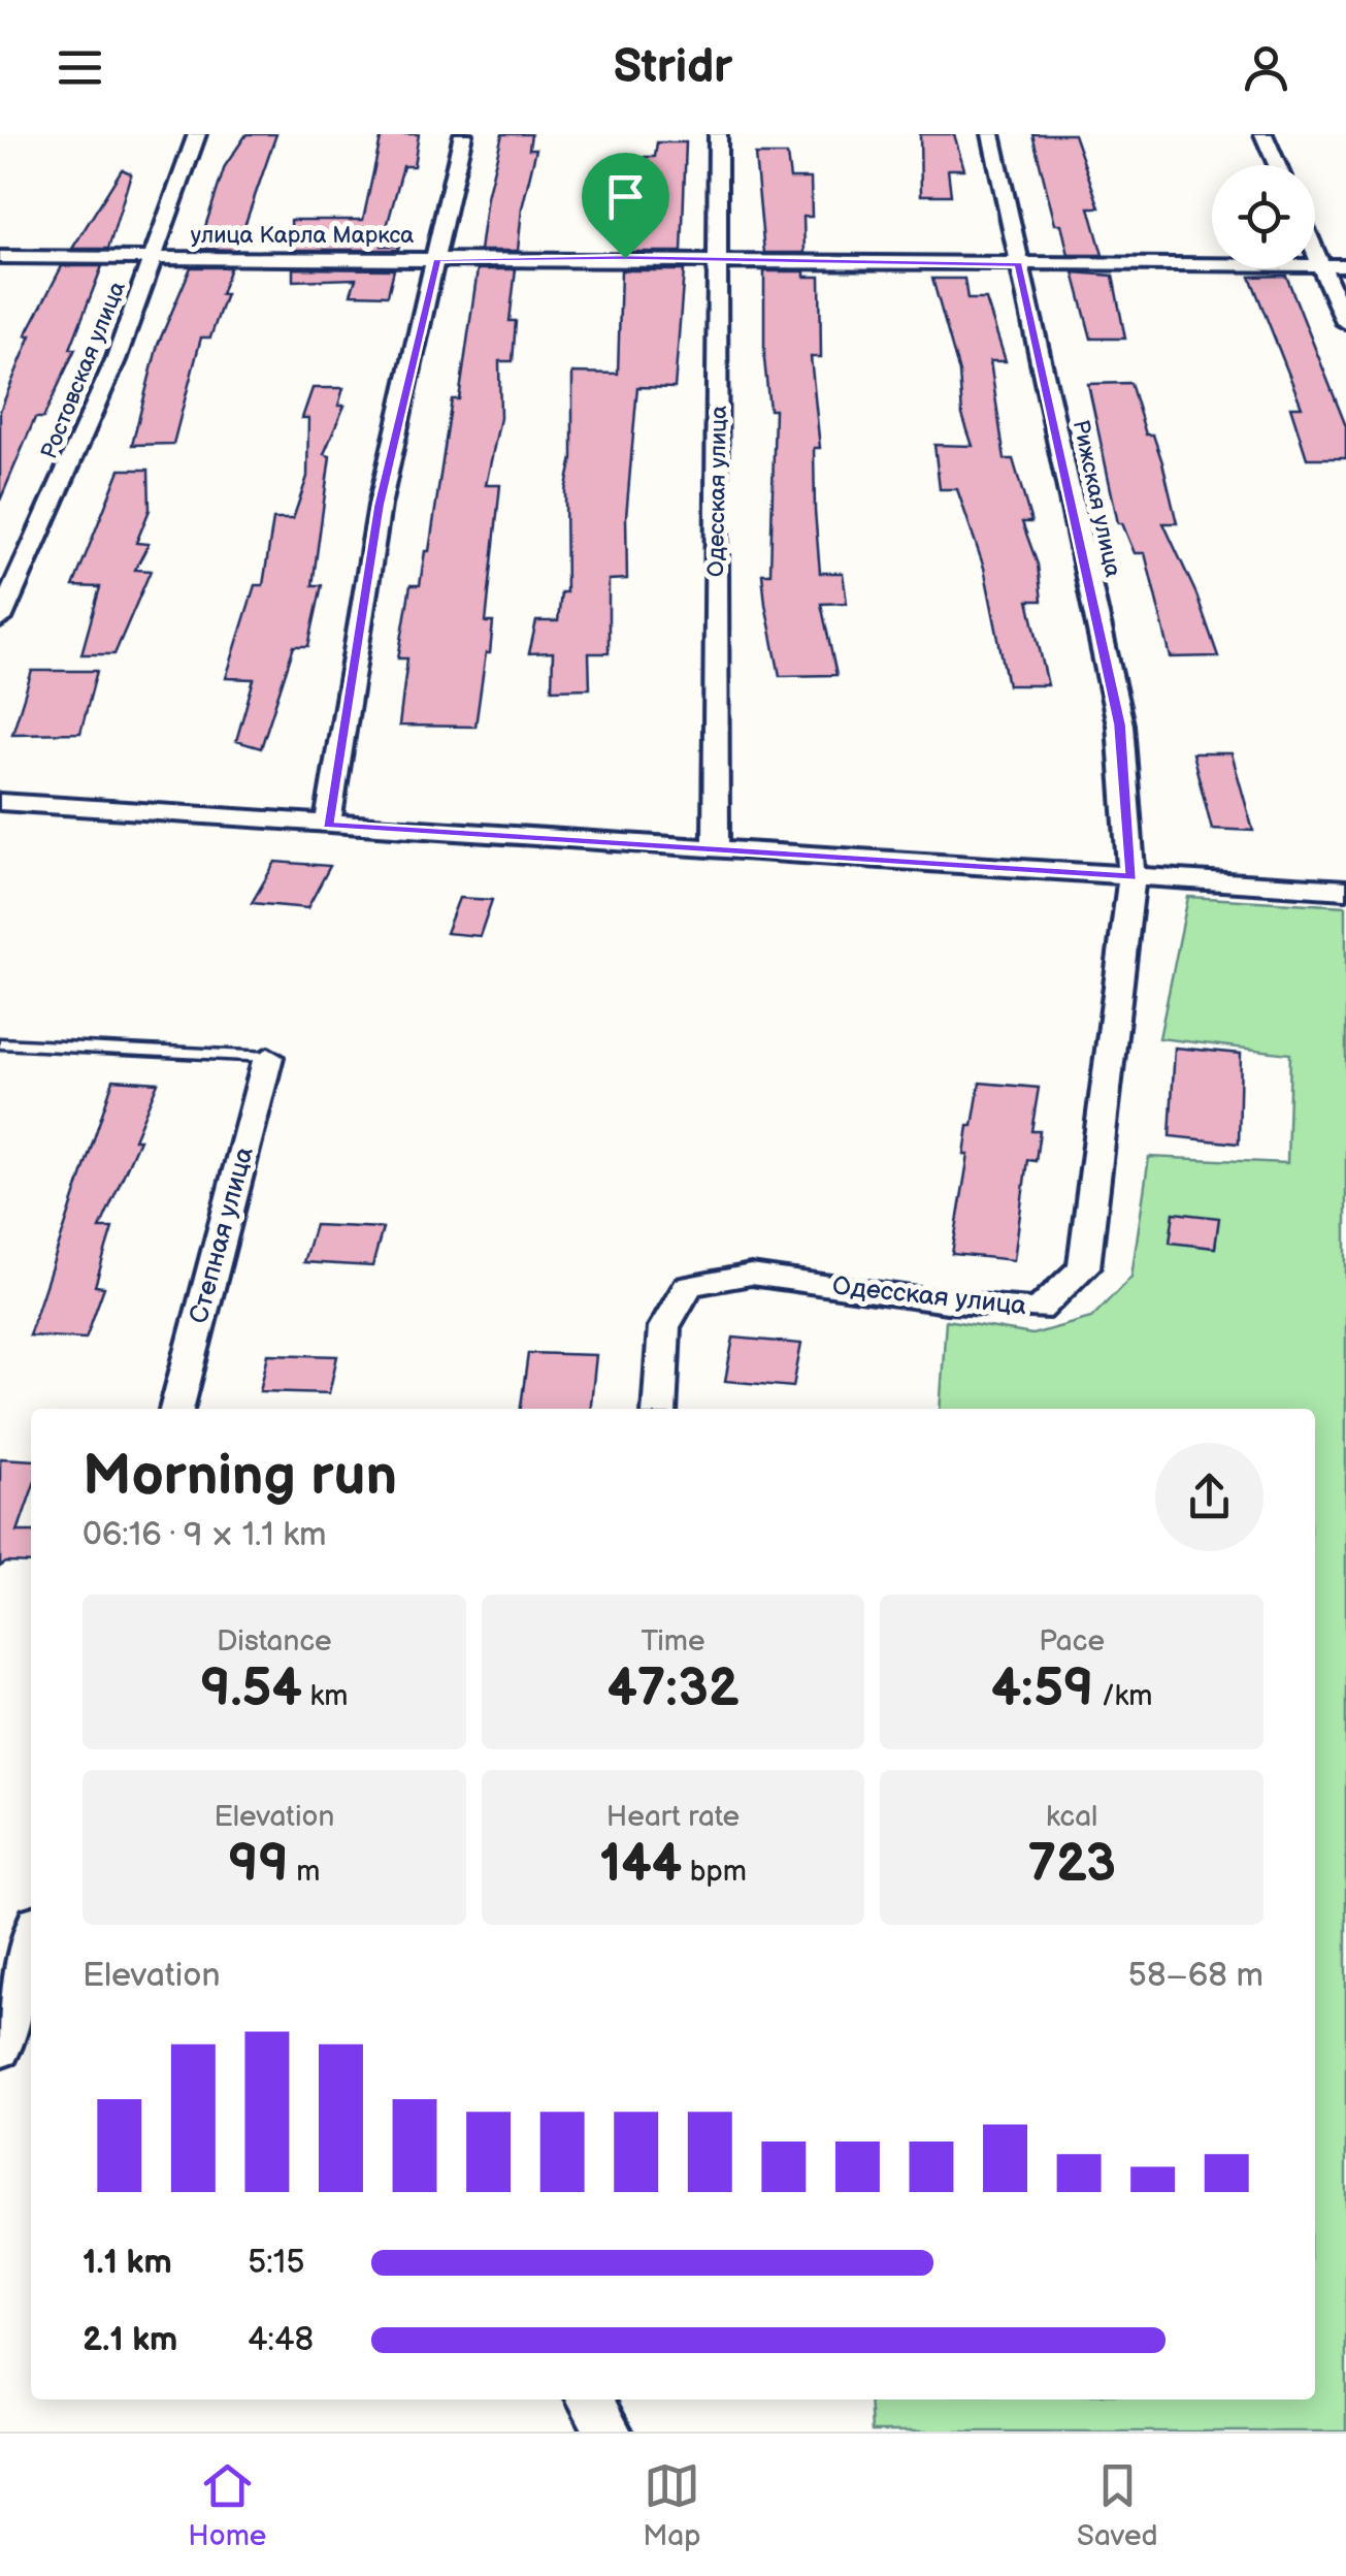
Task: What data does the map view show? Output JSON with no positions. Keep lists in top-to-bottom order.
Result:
{
  "streets": {
    "street": [
      "улица Карла Маркса",
      "Ростовская улица",
      "Одесская улица",
      "Рижская улица",
      "Степная улица"
    ]
  },
  "crossings": [
    ["улица Карла Маркса", "Ростовская улица"],
    ["улица Карла Маркса", "Одесская улица"],
    ["улица Карла Маркса", "Рижская улица"],
    ["Одесская улица", "Рижская улица"]
  ],
  "page": {
    "header": "Stridr",
    "heading": ["Morning run", "06:16 · 9 × 1.1 km"],
    "stats": [
      ["Distance", "9.54 km"],
      ["Time", "47:32"],
      ["Pace", "4:59 /km"],
      ["Elevation", "99 m"],
      ["Heart rate", "144 bpm"],
      ["kcal", "723"]
    ],
    "chart": ["Elevation", "58–68 m"],
    "list": [
      {
        "name": "1.1 km",
        "note": "5:15"
      },
      {
        "name": "2.1 km",
        "note": "4:48"
      }
    ],
    "tabs": ["Home", "Map", "Saved"]
  }
}
